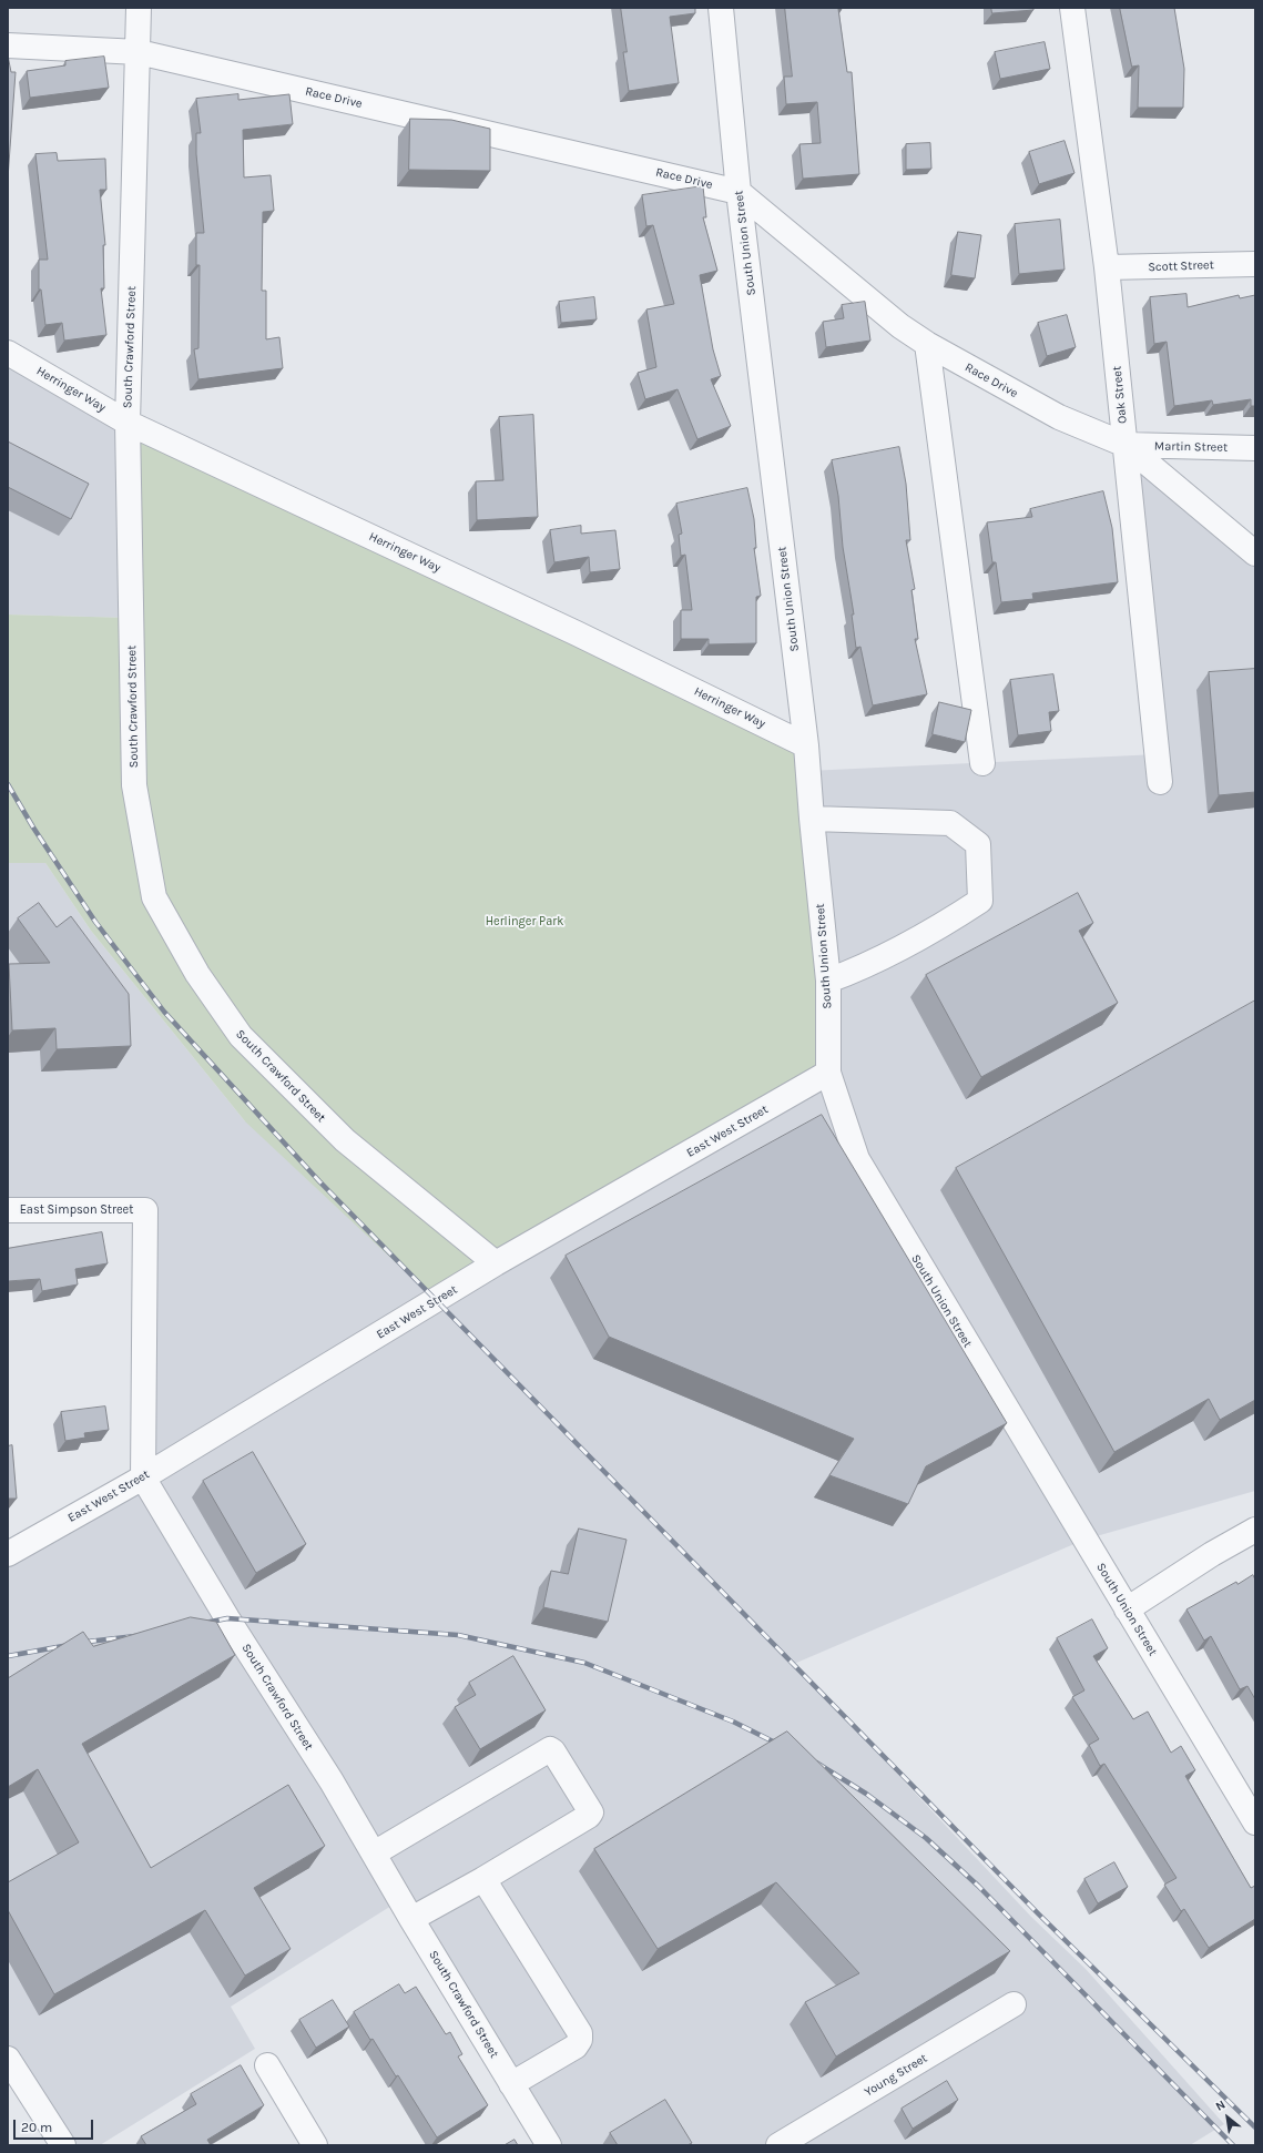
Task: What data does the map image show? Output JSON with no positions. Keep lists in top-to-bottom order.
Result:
{
  "streets": {
    "street": [
      "Race Drive",
      "South Union Street",
      "Scott Street",
      "South Crawford Street",
      "Herringer Way",
      "Oak Street",
      "Martin Street",
      "East West Street",
      "East Simpson Street",
      "Young Street"
    ]
  },
  "crossings": [
    ["Race Drive", "South Union Street"],
    ["Race Drive", "South Crawford Street"],
    ["Race Drive", "Oak Street"],
    ["Race Drive", "Martin Street"],
    ["South Union Street", "Herringer Way"],
    ["South Union Street", "East West Street"],
    ["Scott Street", "Oak Street"],
    ["South Crawford Street", "Herringer Way"],
    ["South Crawford Street", "East West Street"],
    ["South Crawford Street", "East Simpson Street"],
    ["Oak Street", "Martin Street"],
    ["East West Street", "East Simpson Street"]
  ],
  "parks": ["Herlinger Park"],
  "scale_bar": "20 m",
  "north": "top left"
}
